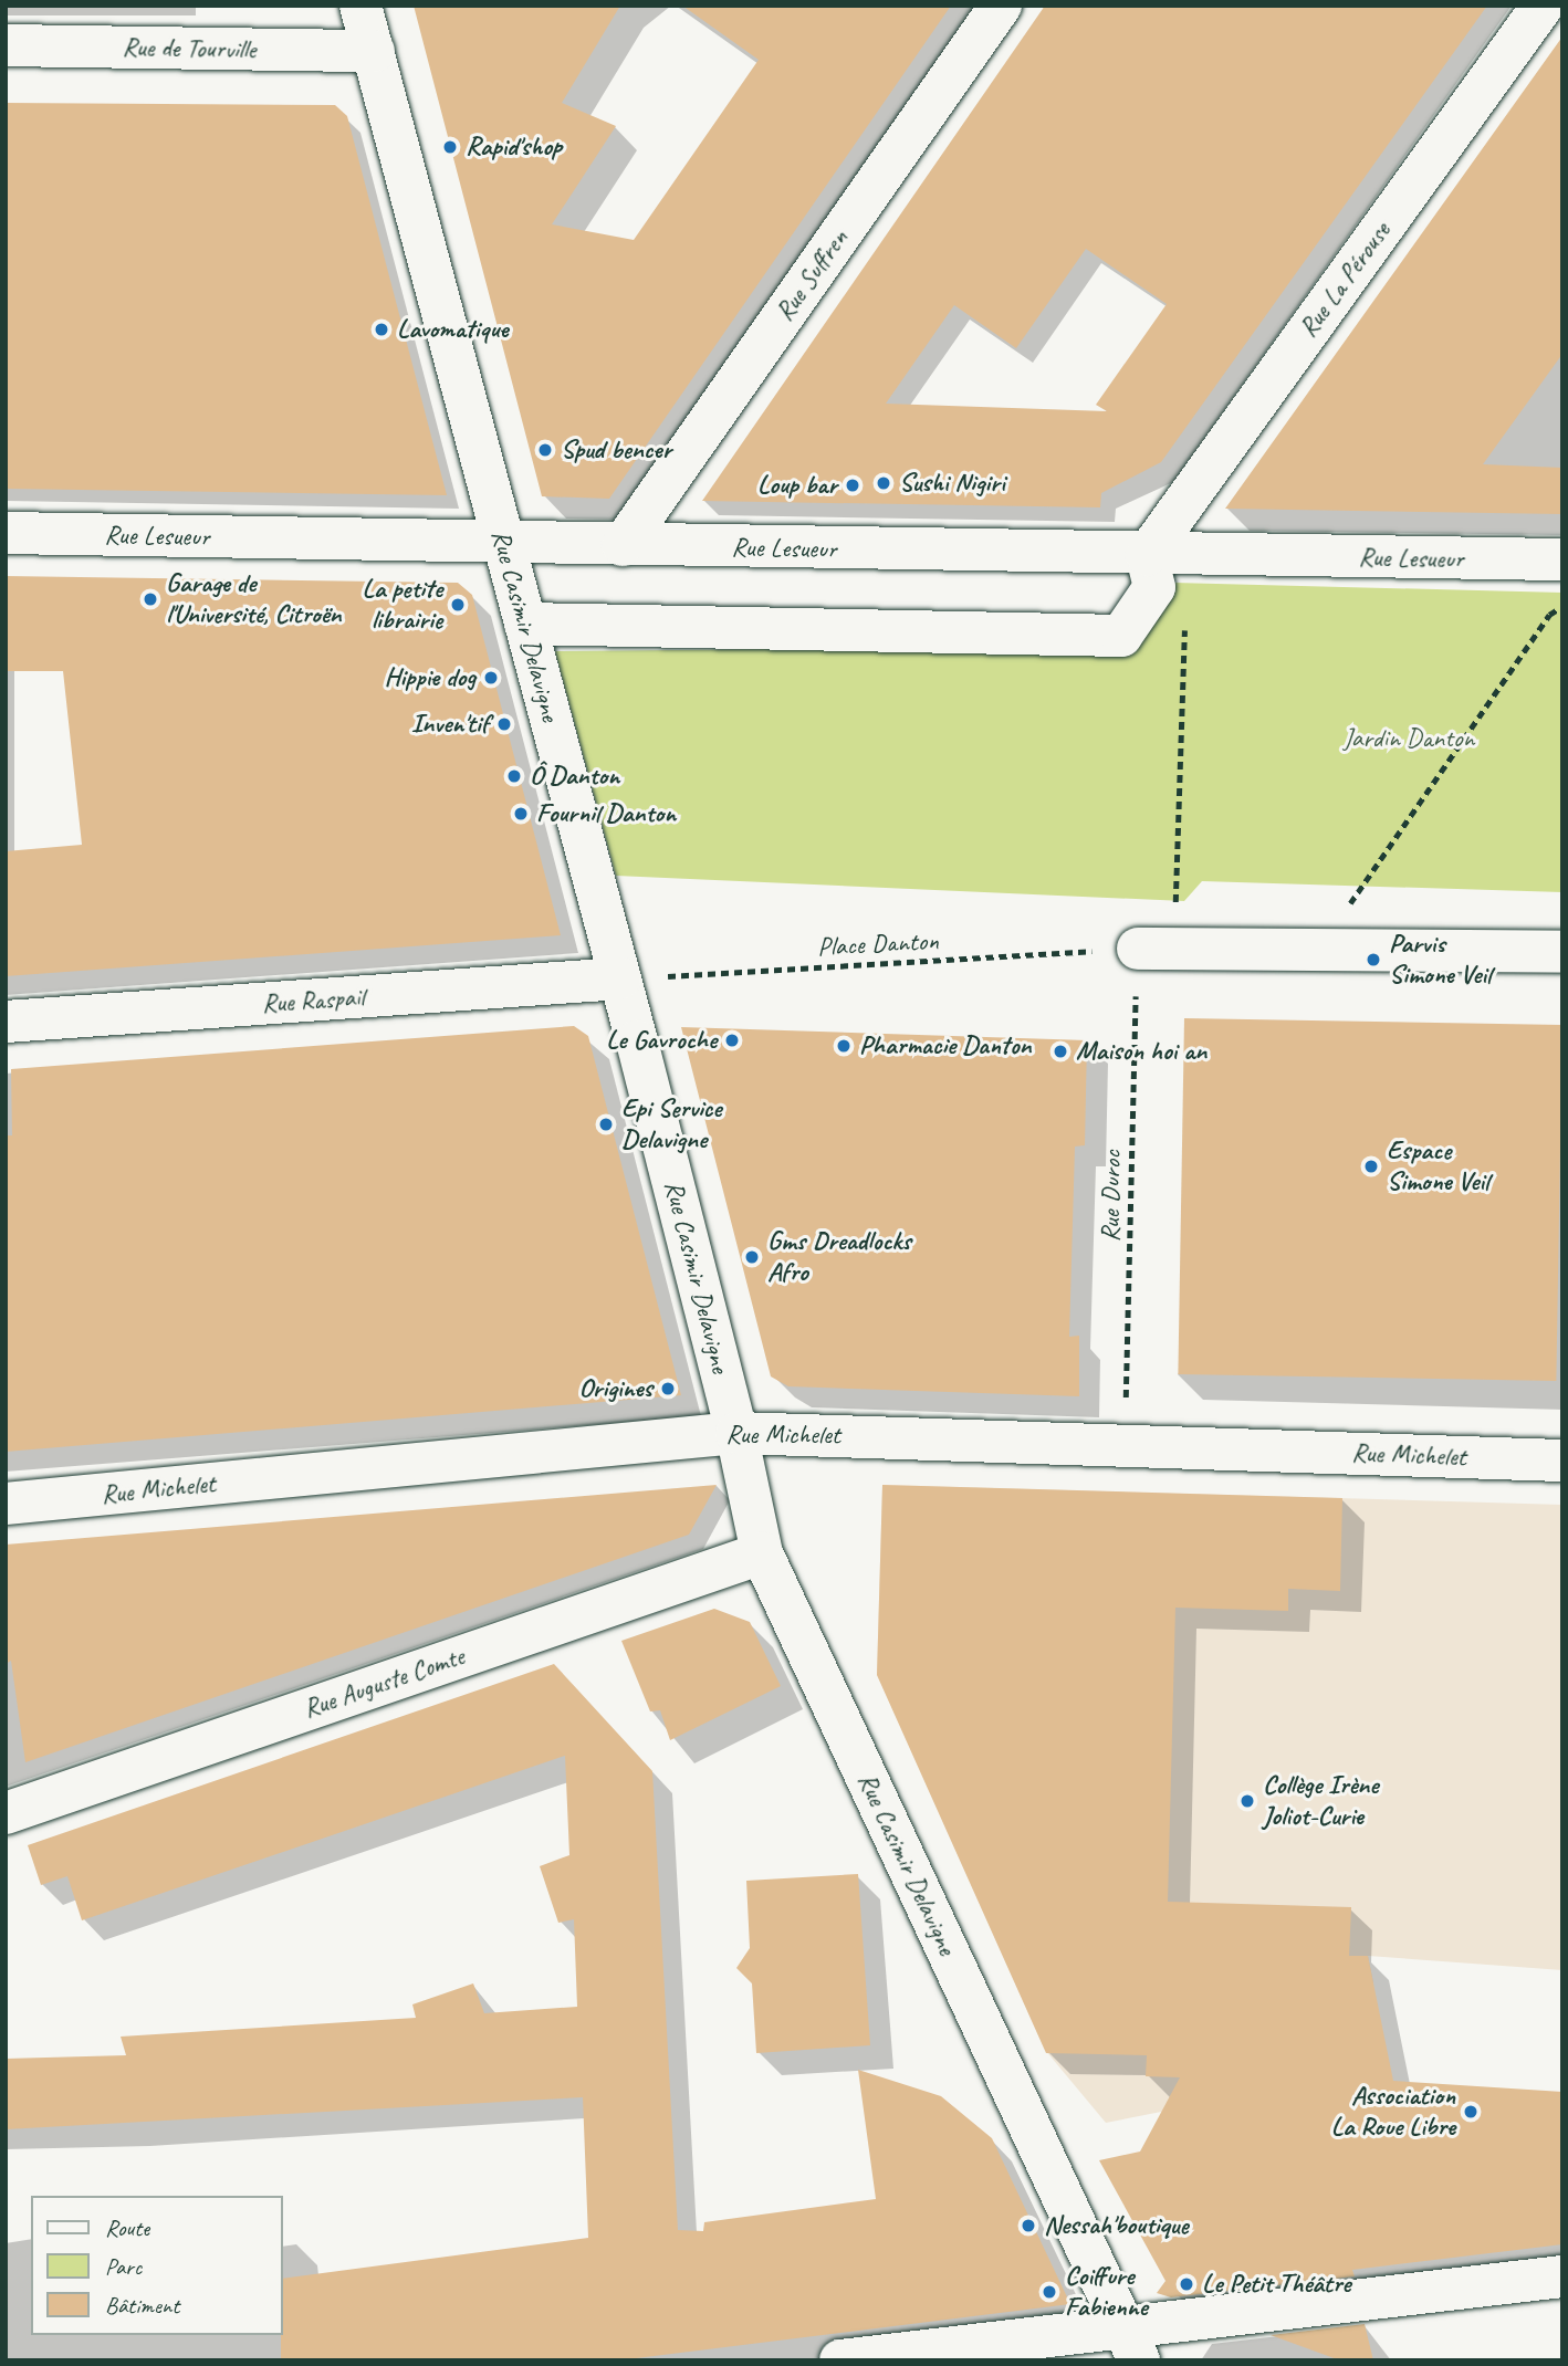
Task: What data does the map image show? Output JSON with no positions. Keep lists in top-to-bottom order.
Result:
{
  "streets": {
    "street": [
      "Rue de Tourville",
      "Rue Suffren",
      "Rue La Pérouse",
      "Rue Lesueur",
      "Rue Casimir Delavigne",
      "Rue Raspail",
      "Rue Michelet",
      "Rue Auguste Comte"
    ],
    "path": ["Place Danton", "Rue Duroc"]
  },
  "crossings": [
    ["Rue de Tourville", "Rue Casimir Delavigne"],
    ["Rue Suffren", "Rue Lesueur"],
    ["Rue La Pérouse", "Rue Lesueur"],
    ["Rue La Pérouse", "Rue Duroc"],
    ["Rue Lesueur", "Rue Casimir Delavigne"],
    ["Rue Lesueur", "Rue Duroc"],
    ["Rue Casimir Delavigne", "Place Danton"],
    ["Rue Casimir Delavigne", "Rue Raspail"],
    ["Rue Casimir Delavigne", "Rue Michelet"],
    ["Rue Casimir Delavigne", "Rue Auguste Comte"],
    ["Place Danton", "Rue Raspail"],
    ["Place Danton", "Rue Duroc"],
    ["Rue Duroc", "Rue Michelet"]
  ],
  "parks": ["Jardin Danton"],
  "places": [
    "Rapid'shop",
    "Lavomatique",
    "Spud bencer",
    "Sushi Nigiri",
    "Loup bar",
    "Garage de l'Université, Citroën",
    "La petite librairie",
    "Hippie dog",
    "Inven'tif",
    "Ô Danton",
    "Fournil Danton",
    "Parvis Simone Veil",
    "Le Gavroche",
    "Pharmacie Danton",
    "Maison hoi an",
    "Epi Service Delavigne",
    "Espace Simone Veil",
    "Gms Dreadlocks Afro",
    "Origines",
    "Collège Irène Joliot-Curie",
    "Association La Roue Libre",
    "Nessah'boutique",
    "Le Petit Théâtre",
    "Coiffure Fabienne"
  ],
  "legend": ["Route", "Parc", "Bâtiment"]
}
